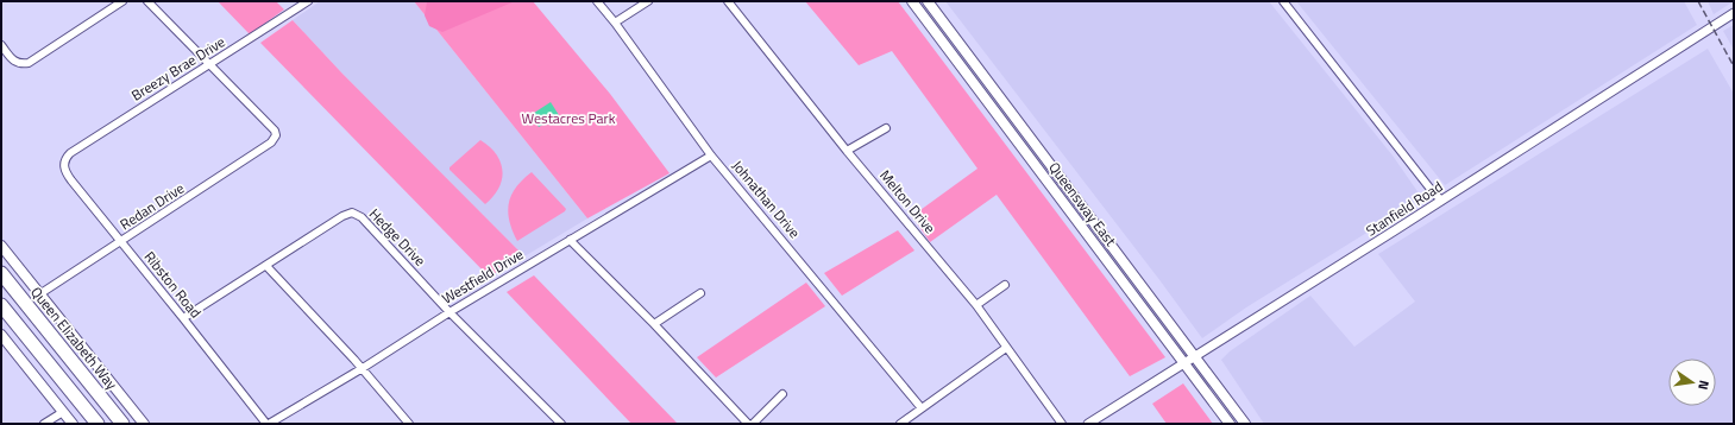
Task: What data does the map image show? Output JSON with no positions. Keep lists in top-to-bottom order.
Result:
{
  "streets": {
    "highway": ["Queen Elizabeth Way"],
    "main road": ["Queensway East"],
    "street": [
      "Breezy Brae Drive",
      "Johnathan Drive",
      "Melton Drive",
      "Redan Drive",
      "Stanfield Road",
      "Hedge Drive",
      "Westfield Drive",
      "Ribston Road"
    ]
  },
  "crossings": [
    ["Breezy Brae Drive", "Redan Drive"],
    ["Breezy Brae Drive", "Ribston Road"],
    ["Johnathan Drive", "Westfield Drive"],
    ["Queensway East", "Stanfield Road"],
    ["Redan Drive", "Ribston Road"],
    ["Hedge Drive", "Westfield Drive"],
    ["Hedge Drive", "Ribston Road"],
    ["Westfield Drive", "Ribston Road"]
  ],
  "parks": ["Westacres Park"],
  "north": "right"
}
